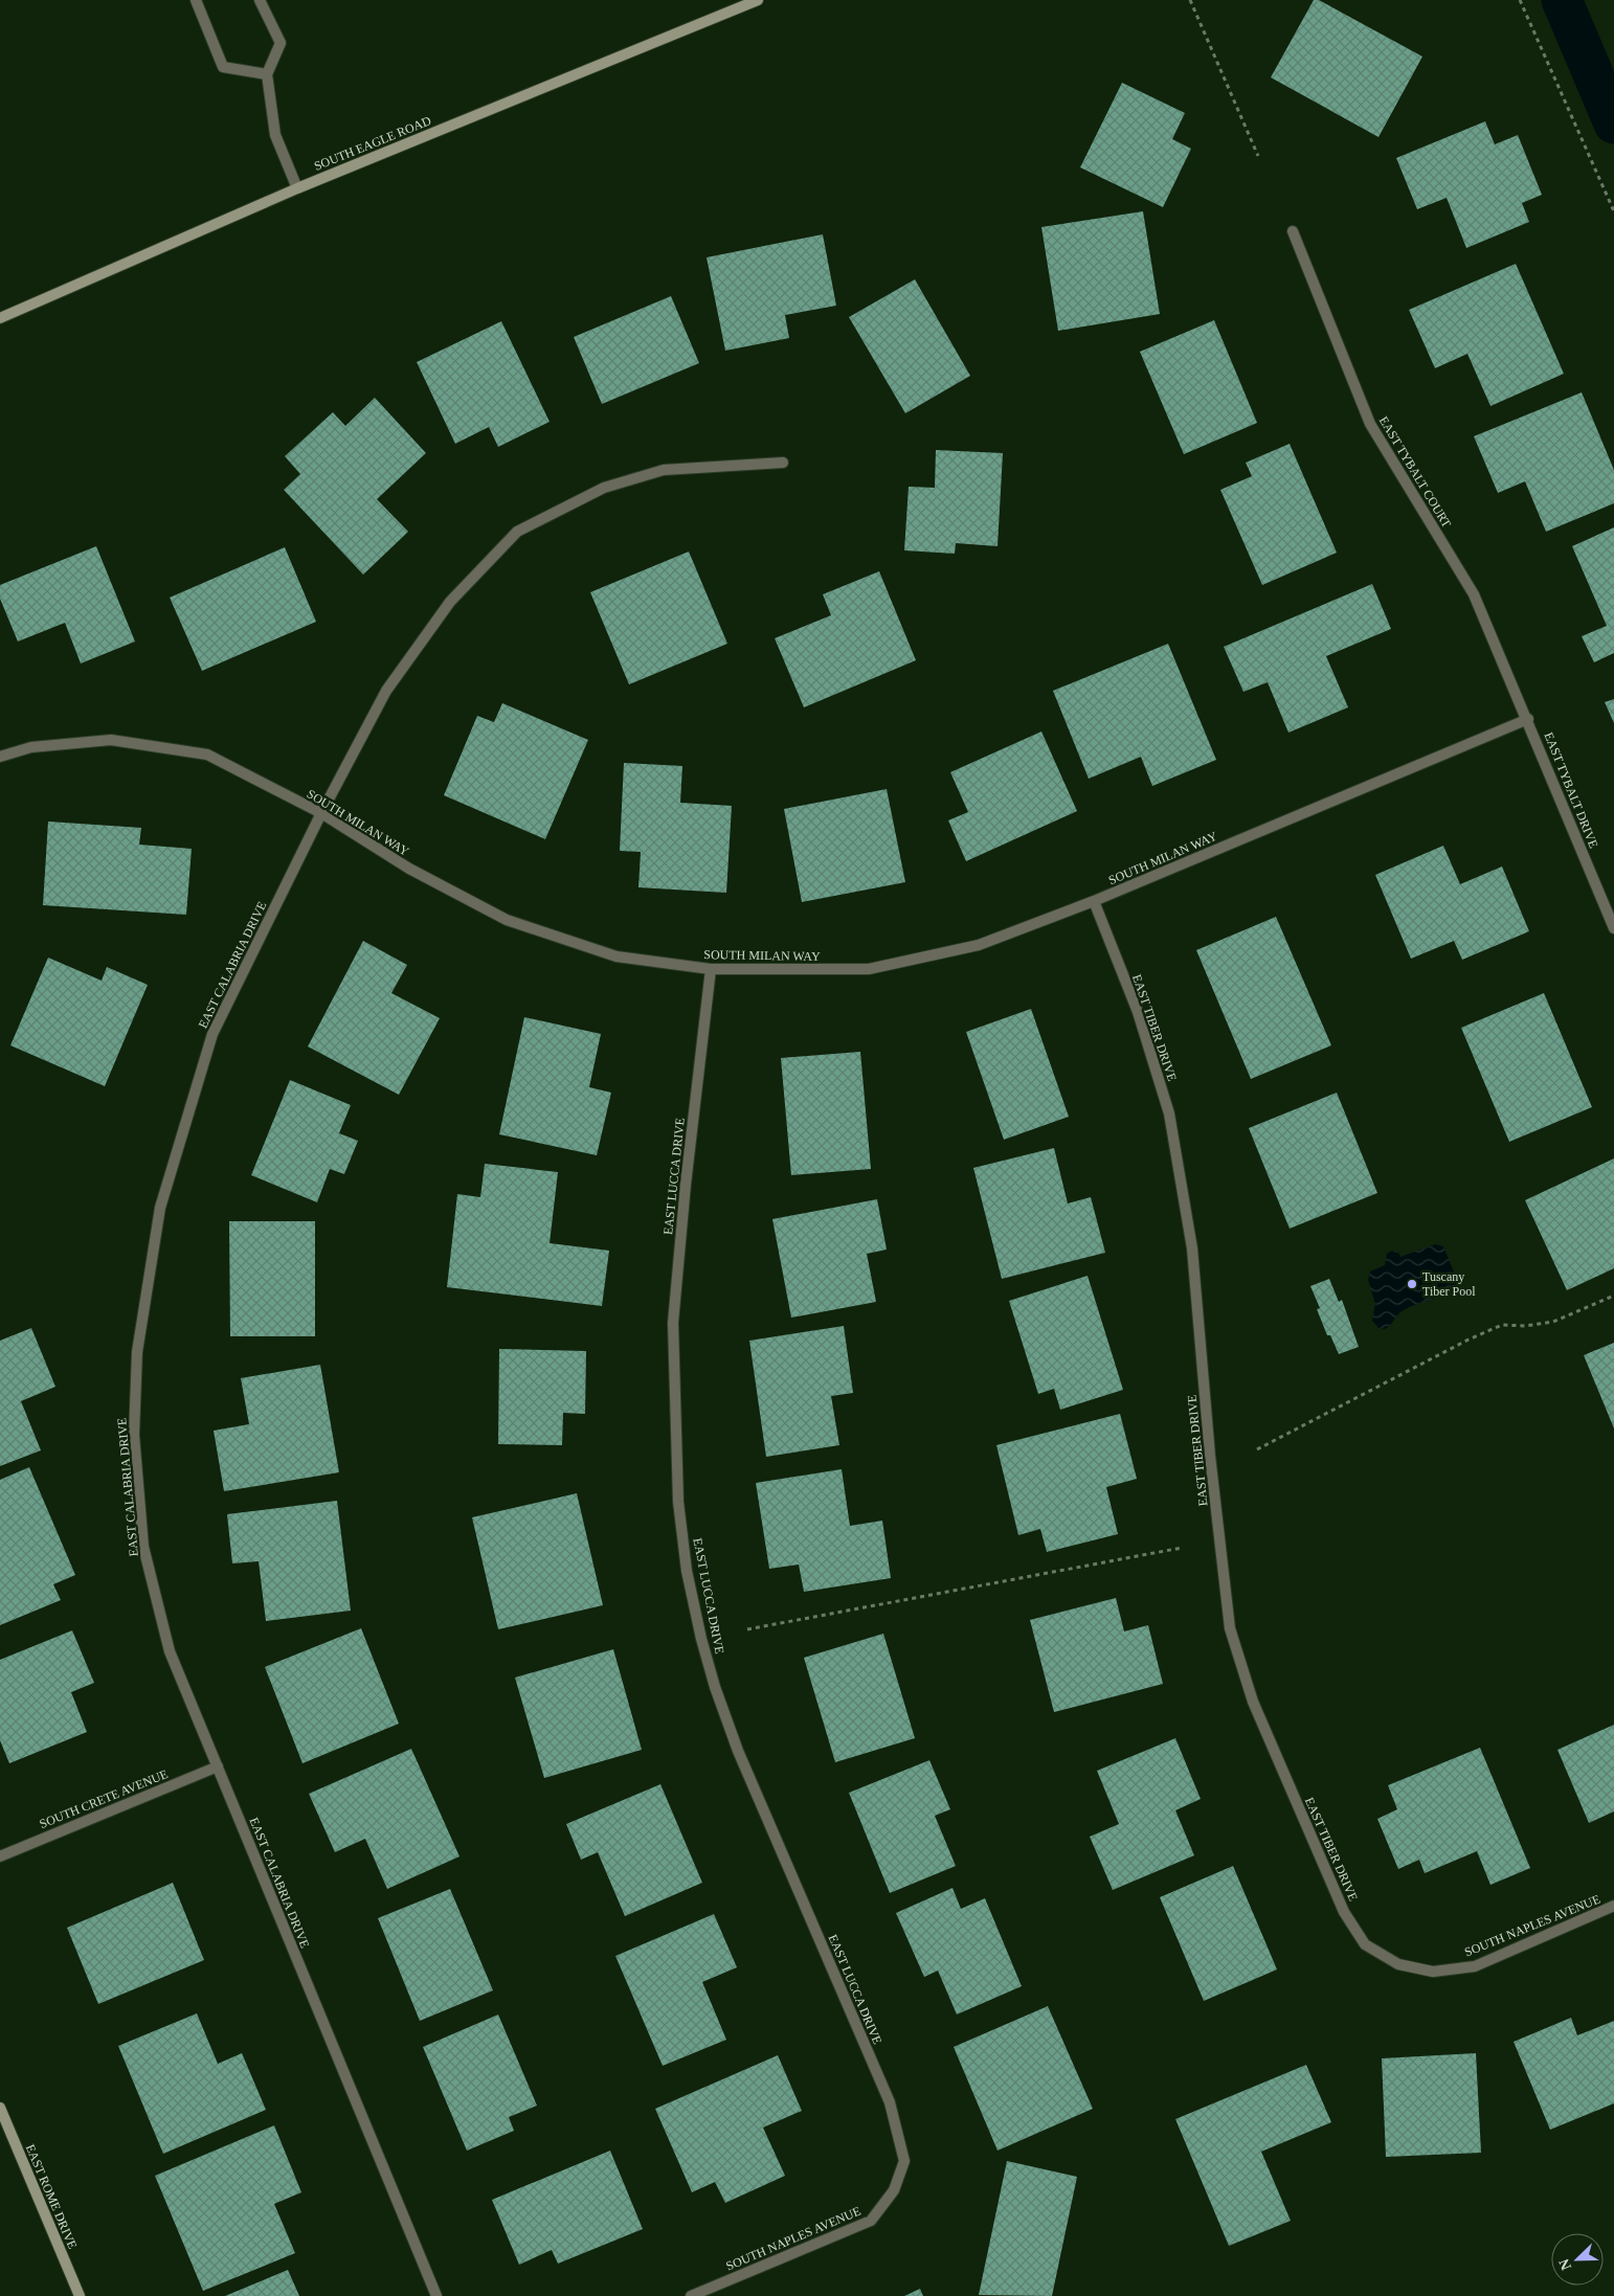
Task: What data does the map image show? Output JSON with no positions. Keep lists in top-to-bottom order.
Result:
{
  "streets": {
    "main road": ["SOUTH EAGLE ROAD", "EAST ROME DRIVE"],
    "street": [
      "EAST TYBALT COURT",
      "EAST TYBALT DRIVE",
      "SOUTH MILAN WAY",
      "EAST CALABRIA DRIVE",
      "EAST TIBER DRIVE",
      "EAST LUCCA DRIVE",
      "SOUTH CRETE AVENUE",
      "SOUTH NAPLES AVENUE"
    ]
  },
  "crossings": [
    ["EAST TYBALT COURT", "EAST TYBALT DRIVE"],
    ["EAST TYBALT COURT", "SOUTH MILAN WAY"],
    ["EAST TYBALT DRIVE", "SOUTH MILAN WAY"],
    ["SOUTH MILAN WAY", "EAST CALABRIA DRIVE"],
    ["SOUTH MILAN WAY", "EAST TIBER DRIVE"],
    ["SOUTH MILAN WAY", "EAST LUCCA DRIVE"],
    ["EAST CALABRIA DRIVE", "SOUTH CRETE AVENUE"],
    ["EAST TIBER DRIVE", "SOUTH NAPLES AVENUE"],
    ["EAST LUCCA DRIVE", "SOUTH NAPLES AVENUE"]
  ],
  "places": ["Tuscany Tiber Pool"],
  "north": "bottom left"
}
